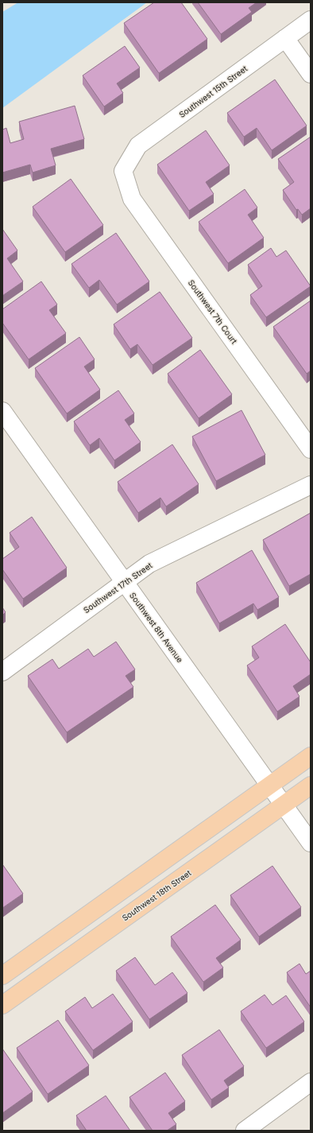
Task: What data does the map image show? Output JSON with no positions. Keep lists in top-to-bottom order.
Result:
{
  "streets": {
    "main road": ["Southwest 18th Street"],
    "street": [
      "Southwest 15th Street",
      "Southwest 7th Court",
      "Southwest 17th Street",
      "Southwest 8th Avenue"
    ]
  },
  "crossings": [
    ["Southwest 15th Street", "Southwest 7th Court"],
    ["Southwest 17th Street", "Southwest 8th Avenue"],
    ["Southwest 8th Avenue", "Southwest 18th Street"]
  ]
}
